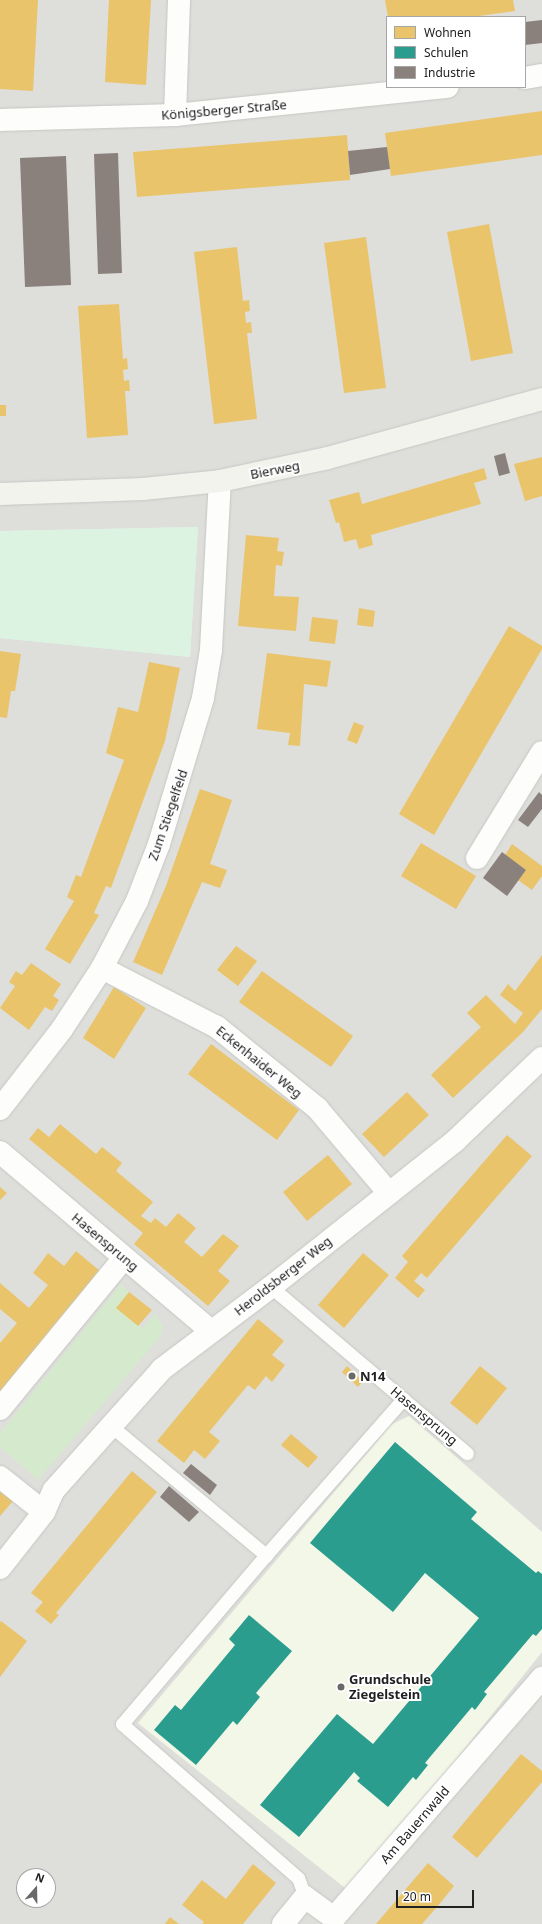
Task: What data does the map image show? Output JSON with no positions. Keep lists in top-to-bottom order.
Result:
{
  "streets": {
    "main road": ["Bierweg"],
    "street": [
      "Königsberger Straße",
      "Zum Stiegelfeld",
      "Eckenhaider Weg",
      "Hasensprung",
      "Heroldsberger Weg",
      "Am Bauernwald"
    ]
  },
  "crossings": [
    ["Bierweg", "Zum Stiegelfeld"],
    ["Zum Stiegelfeld", "Eckenhaider Weg"],
    ["Eckenhaider Weg", "Heroldsberger Weg"],
    ["Hasensprung", "Heroldsberger Weg"]
  ],
  "places": ["N14", "Grundschule Ziegelstein"],
  "legend": ["Wohnen", "Schulen", "Industrie"],
  "scale_bar": "20 m",
  "north": "top"
}
